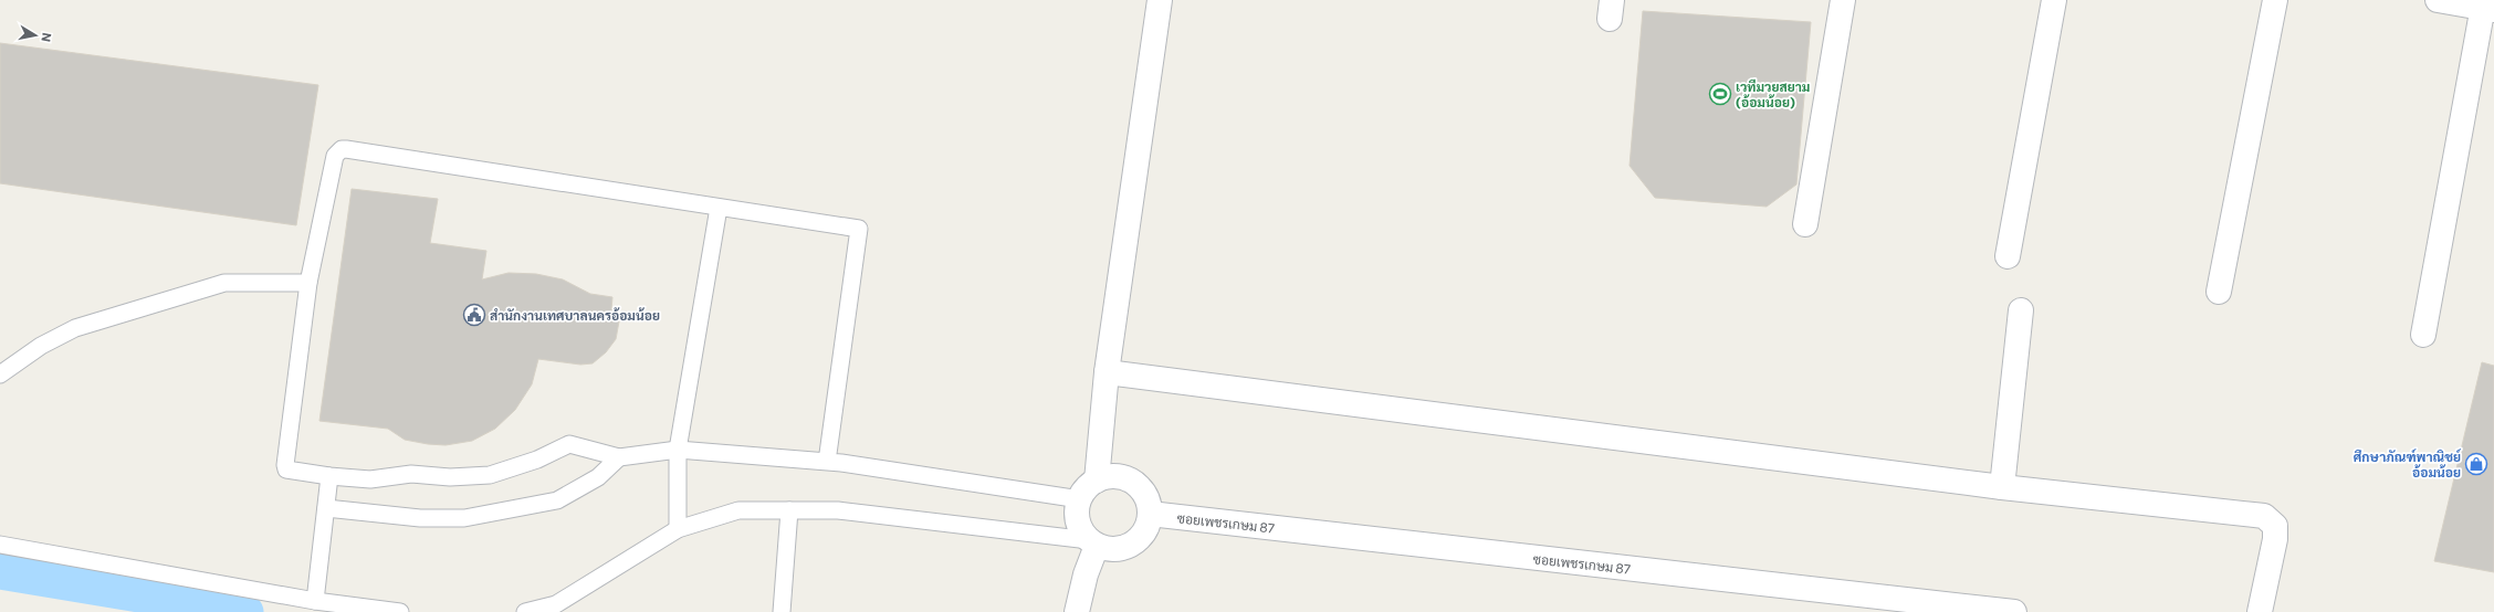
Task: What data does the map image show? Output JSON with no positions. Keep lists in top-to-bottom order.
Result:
{
  "streets": {
    "street": ["ซอยเพชรเกษม 87"]
  },
  "places": {
    "sports": ["เวทีมวยสยาม (อ้อมน้อย)"],
    "public building": ["สำนักงานเทศบาลนครอ้อมน้อย"],
    "shop": ["ศึกษาภัณฑ์พาณิชย์ อ้อมน้อย"]
  },
  "north": "right"
}
